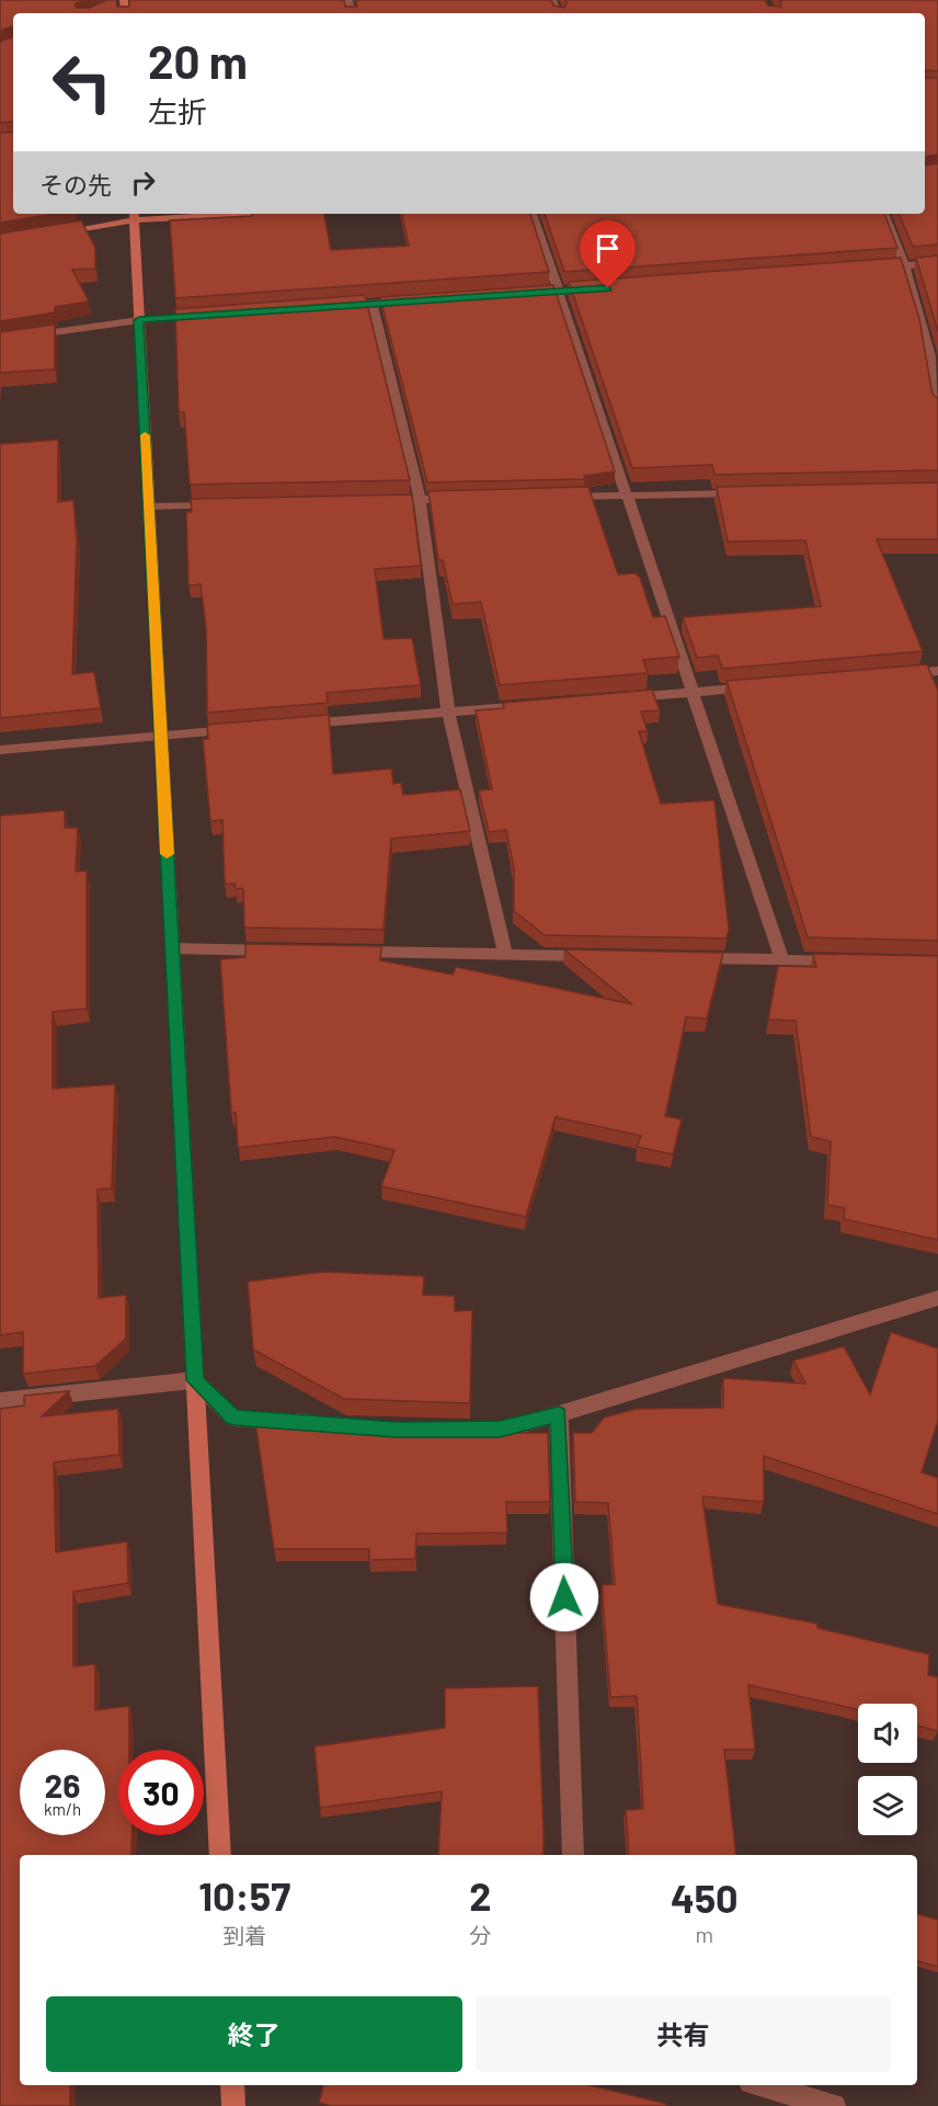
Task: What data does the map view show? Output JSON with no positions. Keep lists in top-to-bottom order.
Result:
{
  "page": {
    "turn": ["20 m", "左折"],
    "then": "その先",
    "speed": "26 km/h",
    "limit": "30",
    "eta": [
      "10:57",
      "到着",
      "2",
      "分",
      "450",
      "m"
    ],
    "buttons": ["終了", "共有"]
  }
}
